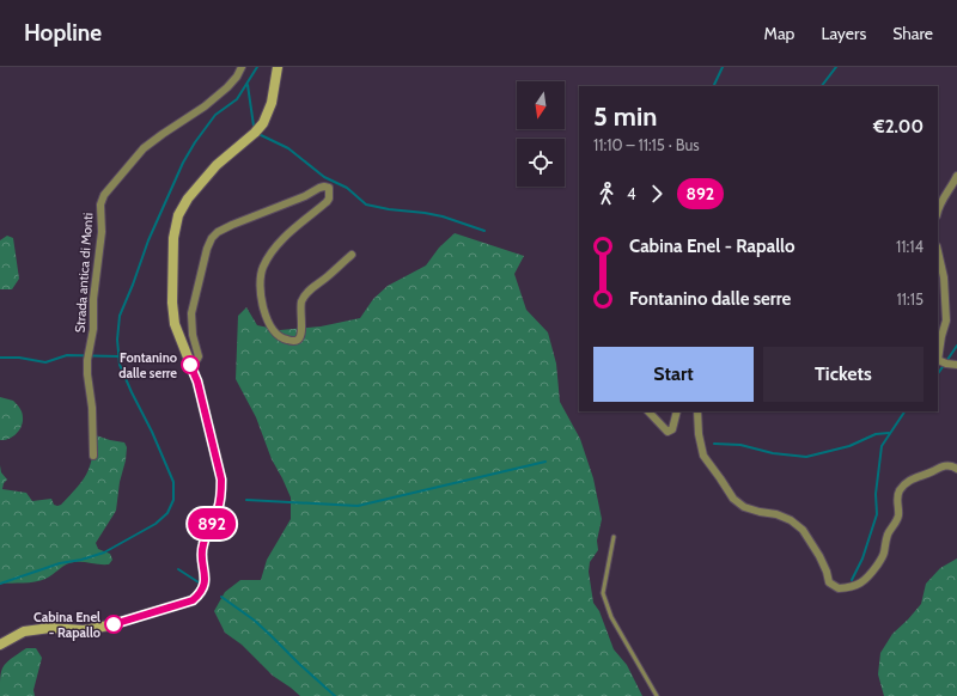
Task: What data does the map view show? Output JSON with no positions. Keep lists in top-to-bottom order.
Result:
{
  "streets": {
    "street": ["Strada antica di Monti"]
  },
  "places": ["Fontanino dalle serre", "Cabina Enel - Rapallo"],
  "lines": ["bus line 892"],
  "north": "bottom",
  "page": {
    "header": "Hopline",
    "nav": ["Map", "Layers", "Share"],
    "on_map": "892",
    "heading": ["5 min", "11:10 – 11:15 · Bus", "€2.00"],
    "legs": ["4", "892"],
    "list": [
      {
        "name": "Cabina Enel - Rapallo",
        "value": "11:14"
      },
      {
        "name": "Fontanino dalle serre",
        "value": "11:15"
      }
    ],
    "buttons": ["Start", "Tickets"]
  }
}
